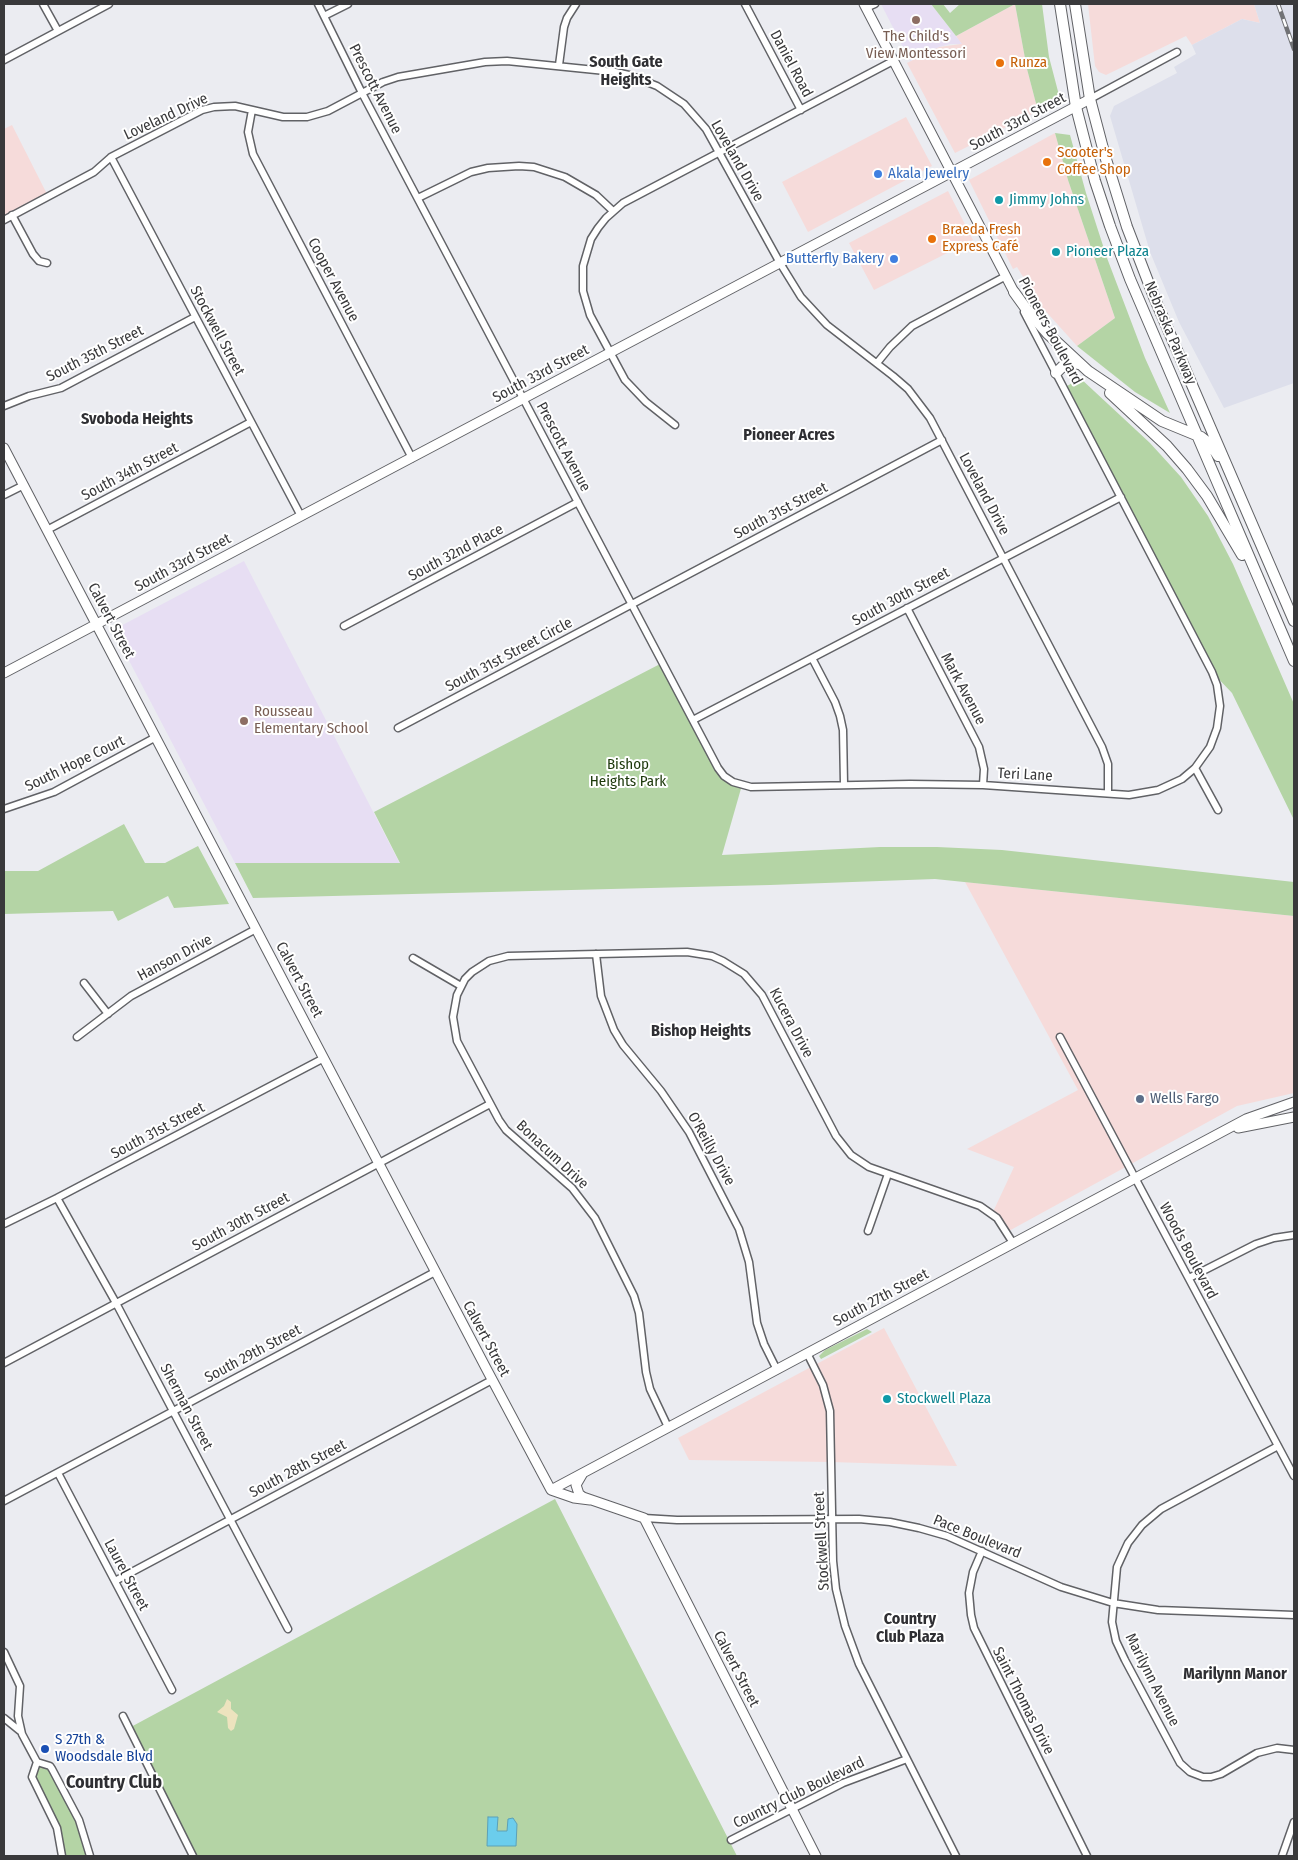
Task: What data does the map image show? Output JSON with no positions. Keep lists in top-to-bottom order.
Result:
{
  "streets": {
    "main road": [
      "South 33rd Street",
      "Pioneers Boulevard",
      "Nebraska Parkway",
      "Calvert Street",
      "South 27th Street"
    ],
    "street": [
      "Daniel Road",
      "Prescott Avenue",
      "Loveland Drive",
      "Cooper Avenue",
      "Stockwell Street",
      "South 35th Street",
      "South 34th Street",
      "South 31st Street",
      "South 32nd Place",
      "South 30th Street",
      "South 31st Street Circle",
      "Mark Avenue",
      "South Hope Court",
      "Teri Lane",
      "Hanson Drive",
      "Kucera Drive",
      "O'Reilly Drive",
      "Bonacum Drive",
      "Woods Boulevard",
      "South 29th Street",
      "Sherman Street",
      "South 28th Street",
      "Pace Boulevard",
      "Laurel Street",
      "Marilynn Avenue",
      "Saint Thomas Drive",
      "Country Club Boulevard"
    ]
  },
  "crossings": [
    ["Prescott Avenue", "Loveland Drive"],
    ["Prescott Avenue", "South 33rd Street"],
    ["Prescott Avenue", "South 31st Street"],
    ["Prescott Avenue", "South 32nd Place"],
    ["Prescott Avenue", "South 30th Street"],
    ["Prescott Avenue", "South 31st Street Circle"],
    ["Prescott Avenue", "Teri Lane"],
    ["Loveland Drive", "South 33rd Street"],
    ["Loveland Drive", "Cooper Avenue"],
    ["Loveland Drive", "Stockwell Street"],
    ["Loveland Drive", "South 31st Street"],
    ["Loveland Drive", "South 30th Street"],
    ["Loveland Drive", "Teri Lane"],
    ["South 33rd Street", "Cooper Avenue"],
    ["South 33rd Street", "Stockwell Street"],
    ["South 33rd Street", "Pioneers Boulevard"],
    ["South 33rd Street", "Nebraska Parkway"],
    ["South 33rd Street", "Calvert Street"],
    ["Stockwell Street", "South 35th Street"],
    ["Stockwell Street", "South 34th Street"],
    ["Stockwell Street", "South 27th Street"],
    ["Stockwell Street", "Pace Boulevard"],
    ["Stockwell Street", "Country Club Boulevard"],
    ["Pioneers Boulevard", "South 30th Street"],
    ["Pioneers Boulevard", "Teri Lane"],
    ["South 34th Street", "Calvert Street"],
    ["South 31st Street", "Calvert Street"],
    ["South 31st Street", "South 31st Street Circle"],
    ["South 31st Street", "Sherman Street"],
    ["South 30th Street", "Calvert Street"],
    ["South 30th Street", "Mark Avenue"],
    ["South 30th Street", "Bonacum Drive"],
    ["South 30th Street", "Sherman Street"],
    ["Calvert Street", "South Hope Court"],
    ["Calvert Street", "Hanson Drive"],
    ["Calvert Street", "South 27th Street"],
    ["Calvert Street", "South 29th Street"],
    ["Calvert Street", "South 28th Street"],
    ["Calvert Street", "Pace Boulevard"],
    ["Calvert Street", "Country Club Boulevard"],
    ["Mark Avenue", "Teri Lane"],
    ["Kucera Drive", "O'Reilly Drive"],
    ["Kucera Drive", "Bonacum Drive"],
    ["Kucera Drive", "South 27th Street"],
    ["O'Reilly Drive", "South 27th Street"],
    ["Bonacum Drive", "South 27th Street"],
    ["Woods Boulevard", "South 27th Street"],
    ["Woods Boulevard", "Marilynn Avenue"],
    ["South 29th Street", "Sherman Street"],
    ["South 29th Street", "Laurel Street"],
    ["Sherman Street", "South 28th Street"],
    ["South 28th Street", "Laurel Street"],
    ["Pace Boulevard", "Marilynn Avenue"],
    ["Pace Boulevard", "Saint Thomas Drive"]
  ],
  "districts": [
    "South Gate Heights",
    "Svoboda Heights",
    "Pioneer Acres",
    "Bishop Heights",
    "Country Club Plaza",
    "Marilynn Manor",
    "Country Club"
  ],
  "parks": ["Bishop Heights Park"],
  "places": [
    "The Child's View Montessori",
    "Runza",
    "Scooter's Coffee Shop",
    "Akala Jewelry",
    "Jimmy Johns",
    "Braeda Fresh Express Café",
    "Pioneer Plaza",
    "Butterfly Bakery",
    "Rousseau Elementary School",
    "Wells Fargo",
    "Stockwell Plaza",
    "S 27th & Woodsdale Blvd"
  ]
}
